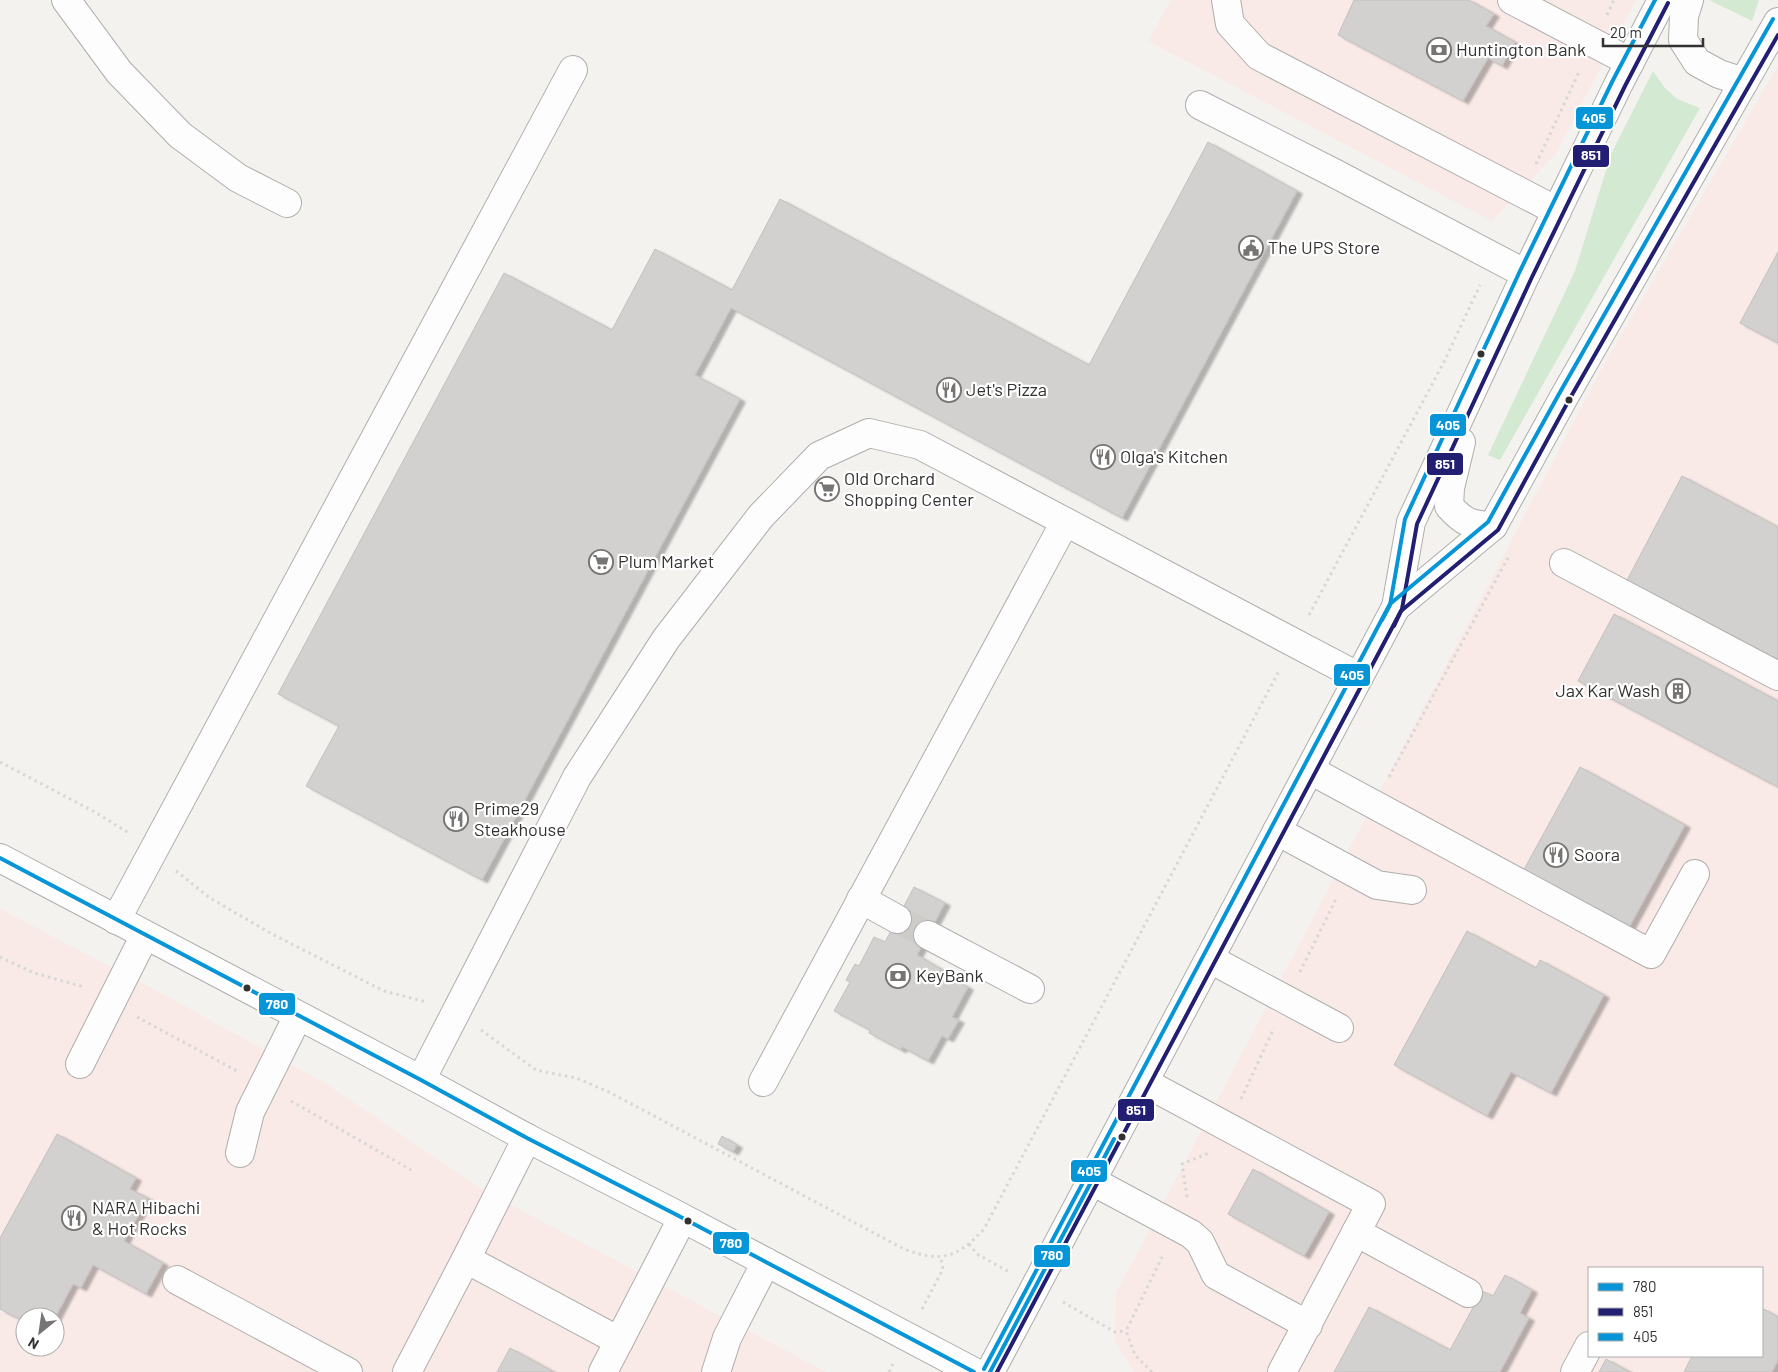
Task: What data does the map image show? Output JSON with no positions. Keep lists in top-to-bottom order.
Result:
{
  "places": {
    "bank": ["Huntington Bank", "KeyBank"],
    "public building": ["The UPS Store"],
    "restaurant": [
      "Jet's Pizza",
      "Olga's Kitchen",
      "Prime29 Steakhouse",
      "Soora",
      "NARA Hibachi & Hot Rocks"
    ],
    "supermarket": ["Old Orchard Shopping Center", "Plum Market"],
    "building": ["Jax Kar Wash"]
  },
  "lines": ["transit line 405", "transit line 851", "transit line 780"],
  "legend": ["780", "851", "405"],
  "scale_bar": "20 m",
  "north": "bottom left"
}
